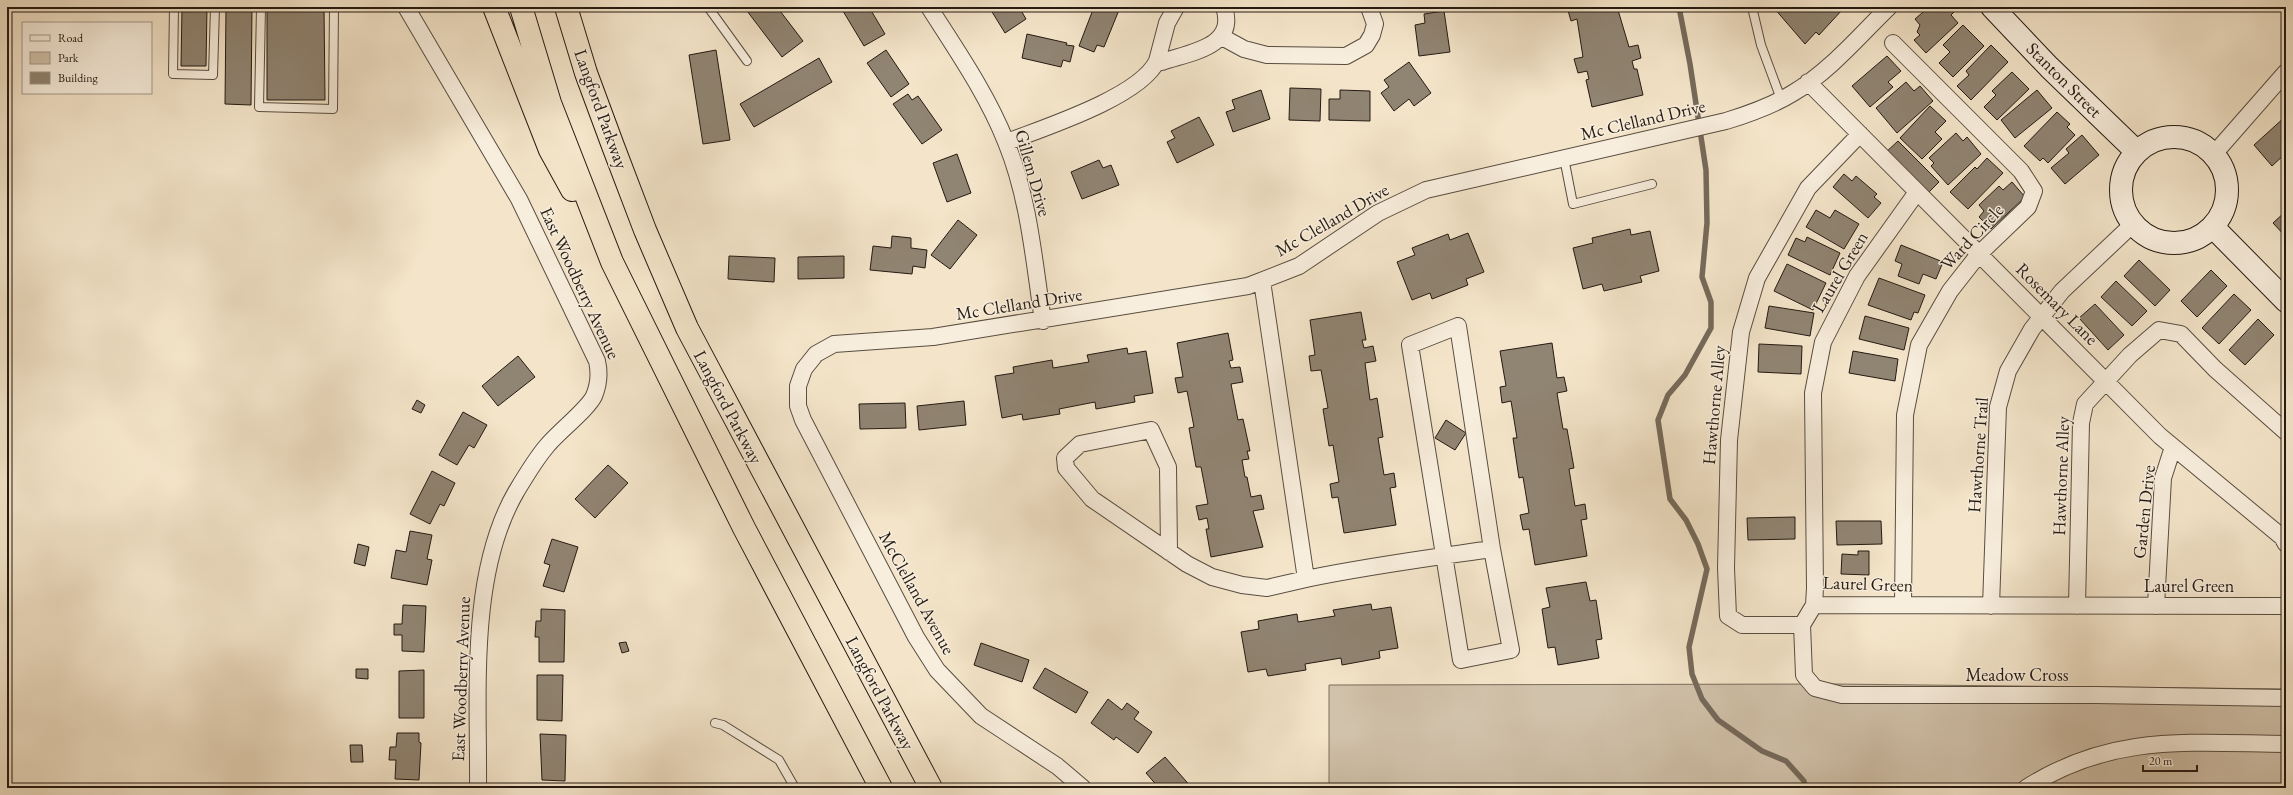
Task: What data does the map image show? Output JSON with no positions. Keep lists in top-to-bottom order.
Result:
{
  "streets": {
    "highway": ["Langford Parkway"],
    "street": [
      "Stanton Street",
      "Mc Clelland Drive",
      "Gillem Drive",
      "Ward Circle",
      "Laurel Green",
      "East Woodberry Avenue",
      "Rosemary Lane",
      "Hawthorne Alley",
      "Hawthorne Trail",
      "Garden Drive",
      "McClelland Avenue",
      "Meadow Cross"
    ]
  },
  "crossings": [
    ["Stanton Street", "Hawthorne Trail"],
    ["Mc Clelland Drive", "Gillem Drive"],
    ["Mc Clelland Drive", "Rosemary Lane"],
    ["Mc Clelland Drive", "McClelland Avenue"],
    ["Ward Circle", "Laurel Green"],
    ["Ward Circle", "Rosemary Lane"],
    ["Laurel Green", "Rosemary Lane"],
    ["Laurel Green", "Hawthorne Alley"],
    ["Laurel Green", "Hawthorne Trail"],
    ["Laurel Green", "Garden Drive"],
    ["Rosemary Lane", "Hawthorne Alley"],
    ["Rosemary Lane", "Hawthorne Trail"],
    ["Rosemary Lane", "Garden Drive"],
    ["Hawthorne Alley", "Meadow Cross"]
  ],
  "legend": ["Road", "Park", "Building"],
  "scale_bar": "20 m"
}
